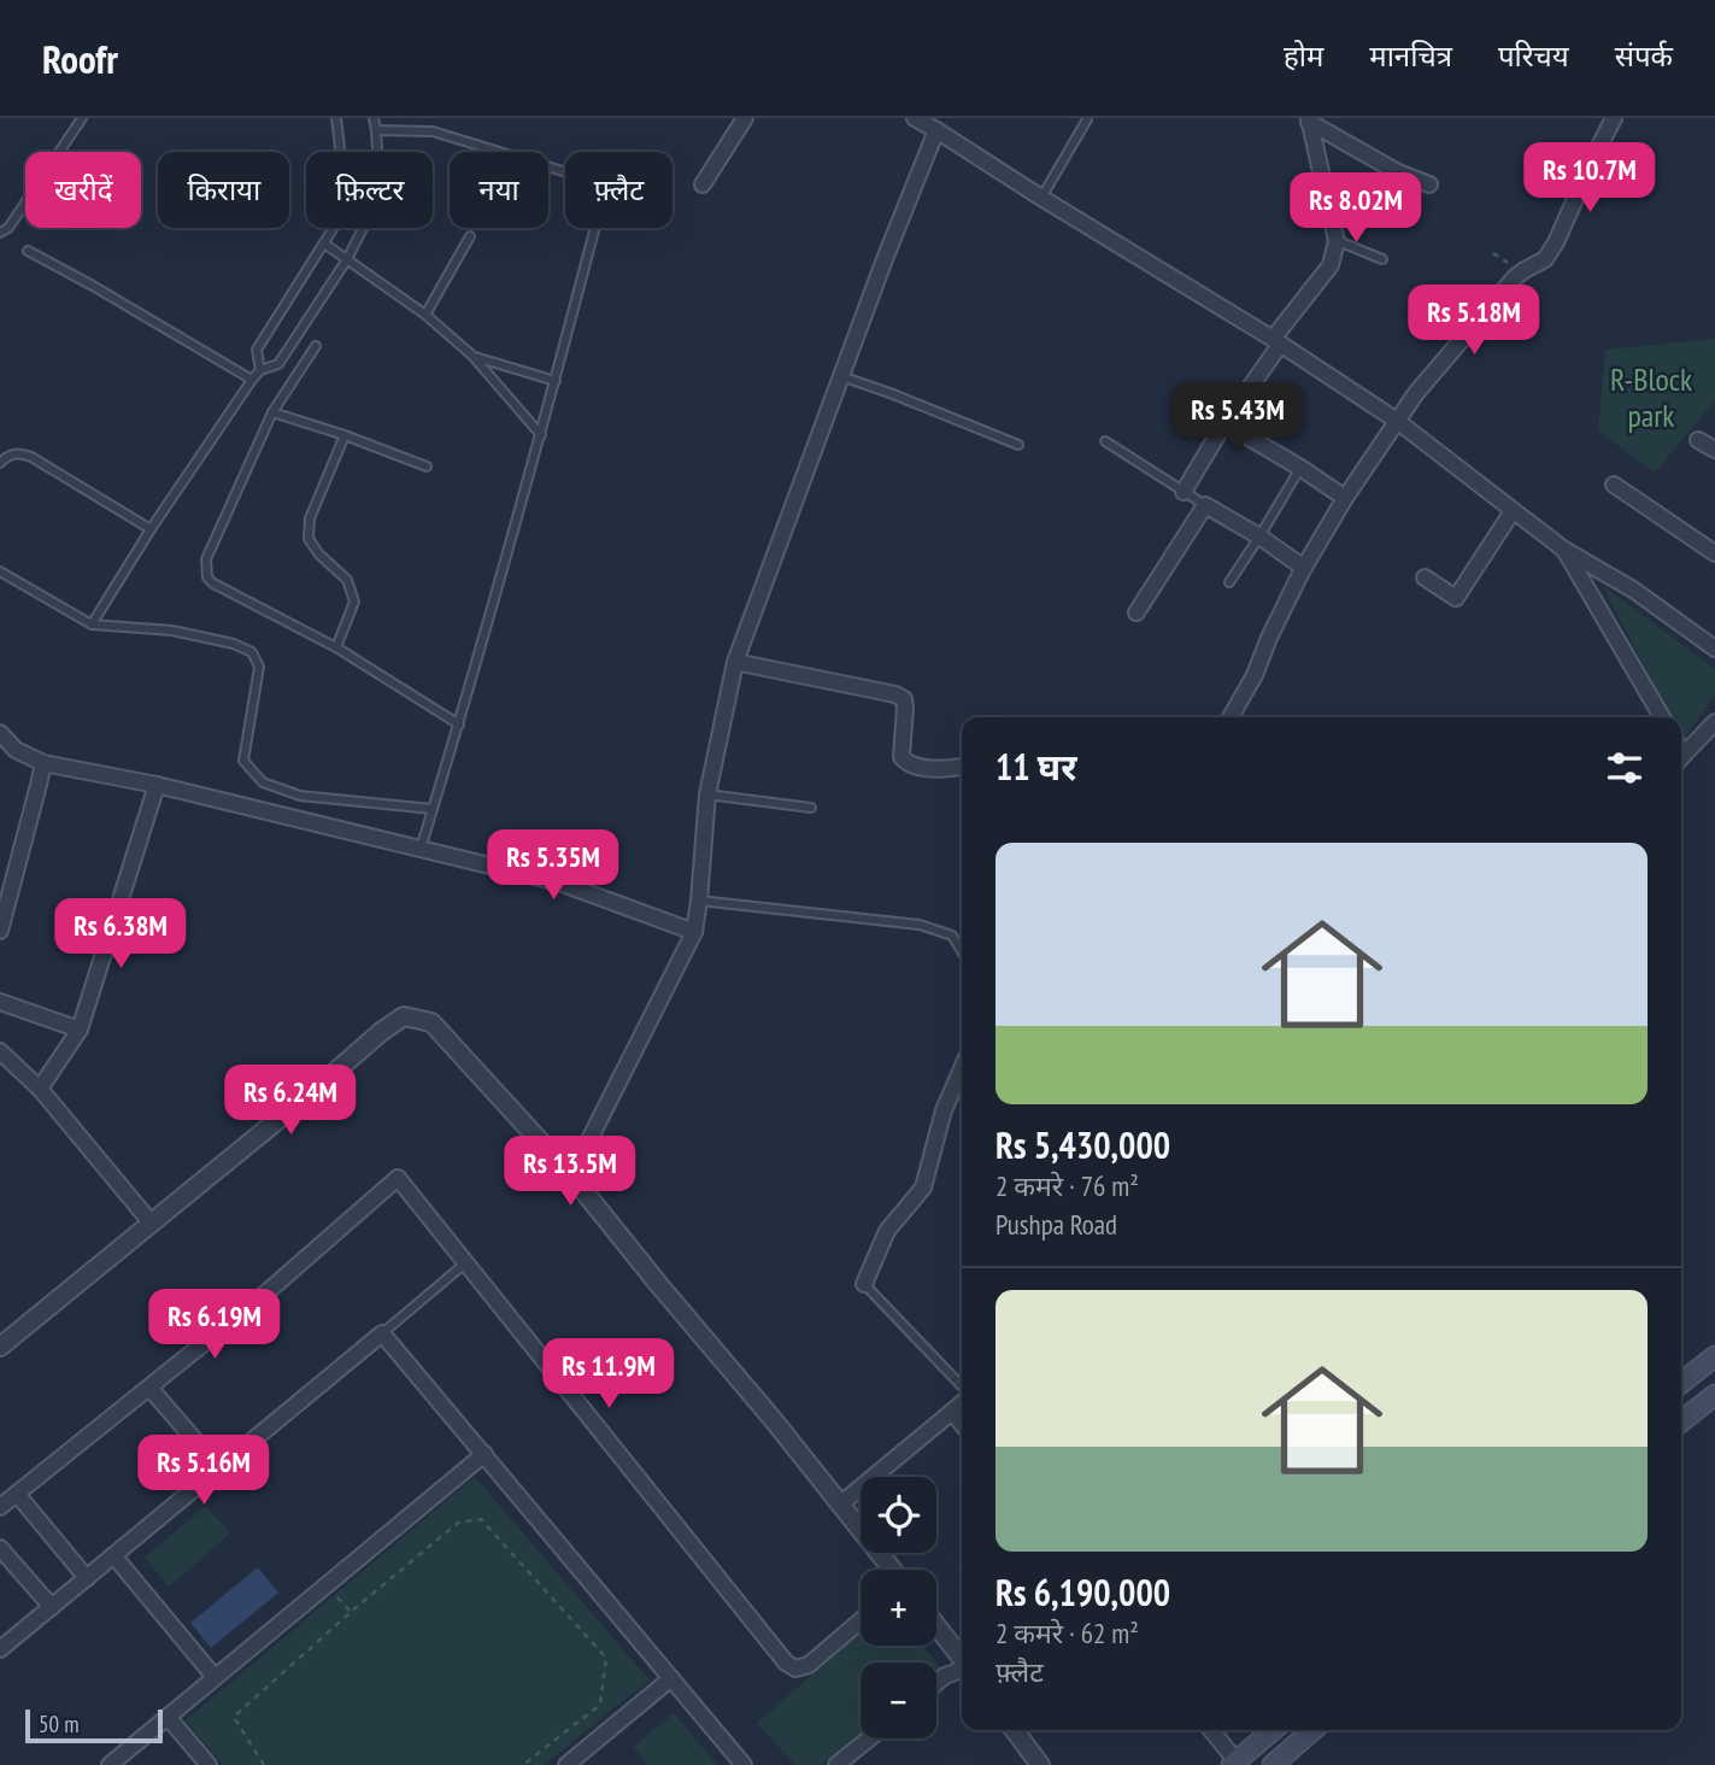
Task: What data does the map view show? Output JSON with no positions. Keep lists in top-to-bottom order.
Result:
{
  "parks": ["R-Block park"],
  "scale_bar": "50 m",
  "page": {
    "header": "Roofr",
    "nav": [
      "होम",
      "मानचित्र",
      "परिचय",
      "संपर्क"
    ],
    "price": [
      "Rs 10.7M",
      "Rs 8.02M",
      "Rs 5.18M",
      "Rs 5.43M",
      "Rs 5.35M",
      "Rs 6.38M",
      "Rs 6.24M",
      "Rs 13.5M",
      "Rs 6.19M",
      "Rs 11.9M",
      "Rs 5.16M"
    ],
    "chip": [
      "खरीदें",
      "किराया",
      "फ़िल्टर",
      "नया",
      "फ़्लैट"
    ],
    "heading": "11 घर",
    "list": [
      {
        "name": "Rs 5,430,000",
        "note": "2 कमरे · 76 m² · Pushpa Road"
      },
      {
        "name": "Rs 6,190,000",
        "note": "2 कमरे · 62 m² · फ़्लैट"
      }
    ],
    "map_buttons": ["+", "−"],
    "scale": "50 m"
  }
}
